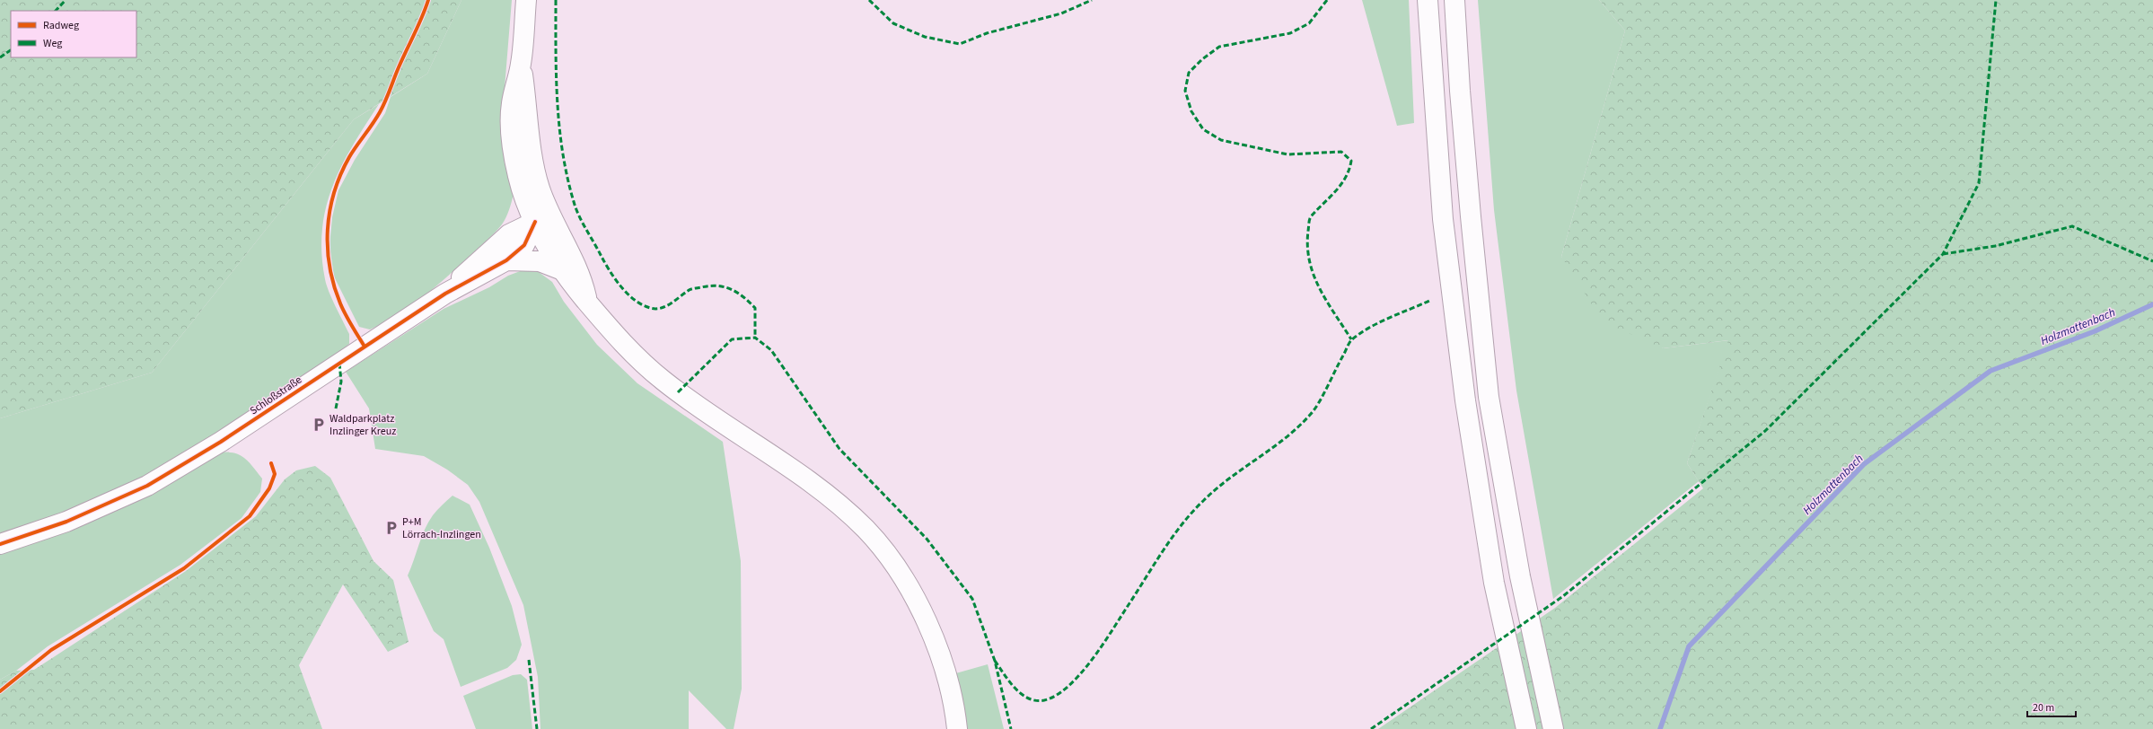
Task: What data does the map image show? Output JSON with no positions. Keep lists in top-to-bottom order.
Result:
{
  "streets": {
    "main road": ["Schloßstraße"]
  },
  "water": ["Holzmattenbach"],
  "places": {
    "parking": ["Waldparkplatz Inzlinger Kreuz", "P+M Lörrach-Inzlingen"]
  },
  "legend": ["Radweg", "Weg"],
  "scale_bar": "20 m"
}
